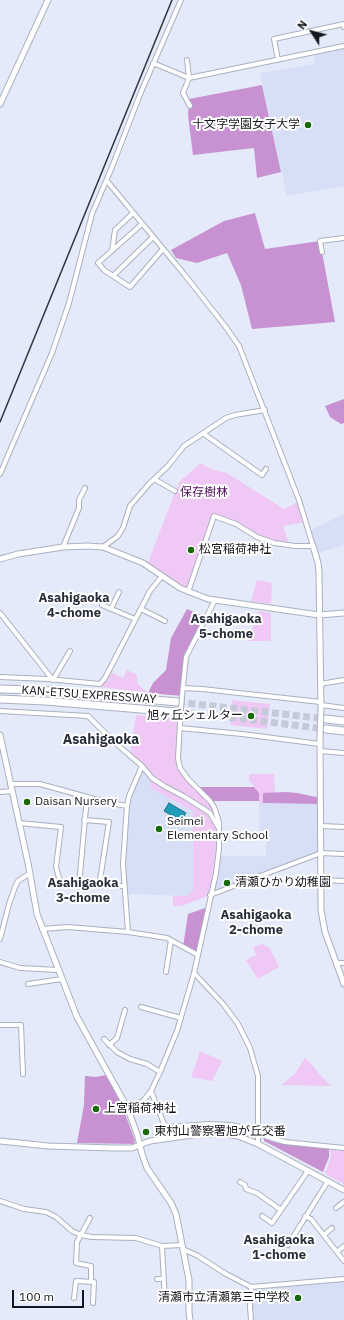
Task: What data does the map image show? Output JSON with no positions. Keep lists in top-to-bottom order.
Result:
{
  "streets": {
    "highway": ["KAN-ETSU EXPRESSWAY"]
  },
  "districts": [
    "Asahigaoka 4-chome",
    "Asahigaoka 5-chome",
    "Asahigaoka",
    "Asahigaoka 3-chome",
    "Asahigaoka 2-chome",
    "Asahigaoka 1-chome"
  ],
  "parks": ["保存樹林"],
  "places": [
    "十文字学園女子大学",
    "松宮稲荷神社",
    "旭ヶ丘シェルター",
    "Daisan Nursery",
    "Seimei Elementary School",
    "清瀬ひかり幼稚園",
    "上宮稲荷神社",
    "東村山警察署旭が丘交番",
    "清瀬市立清瀬第三中学校"
  ],
  "scale_bar": "100 m",
  "north": "top left"
}
